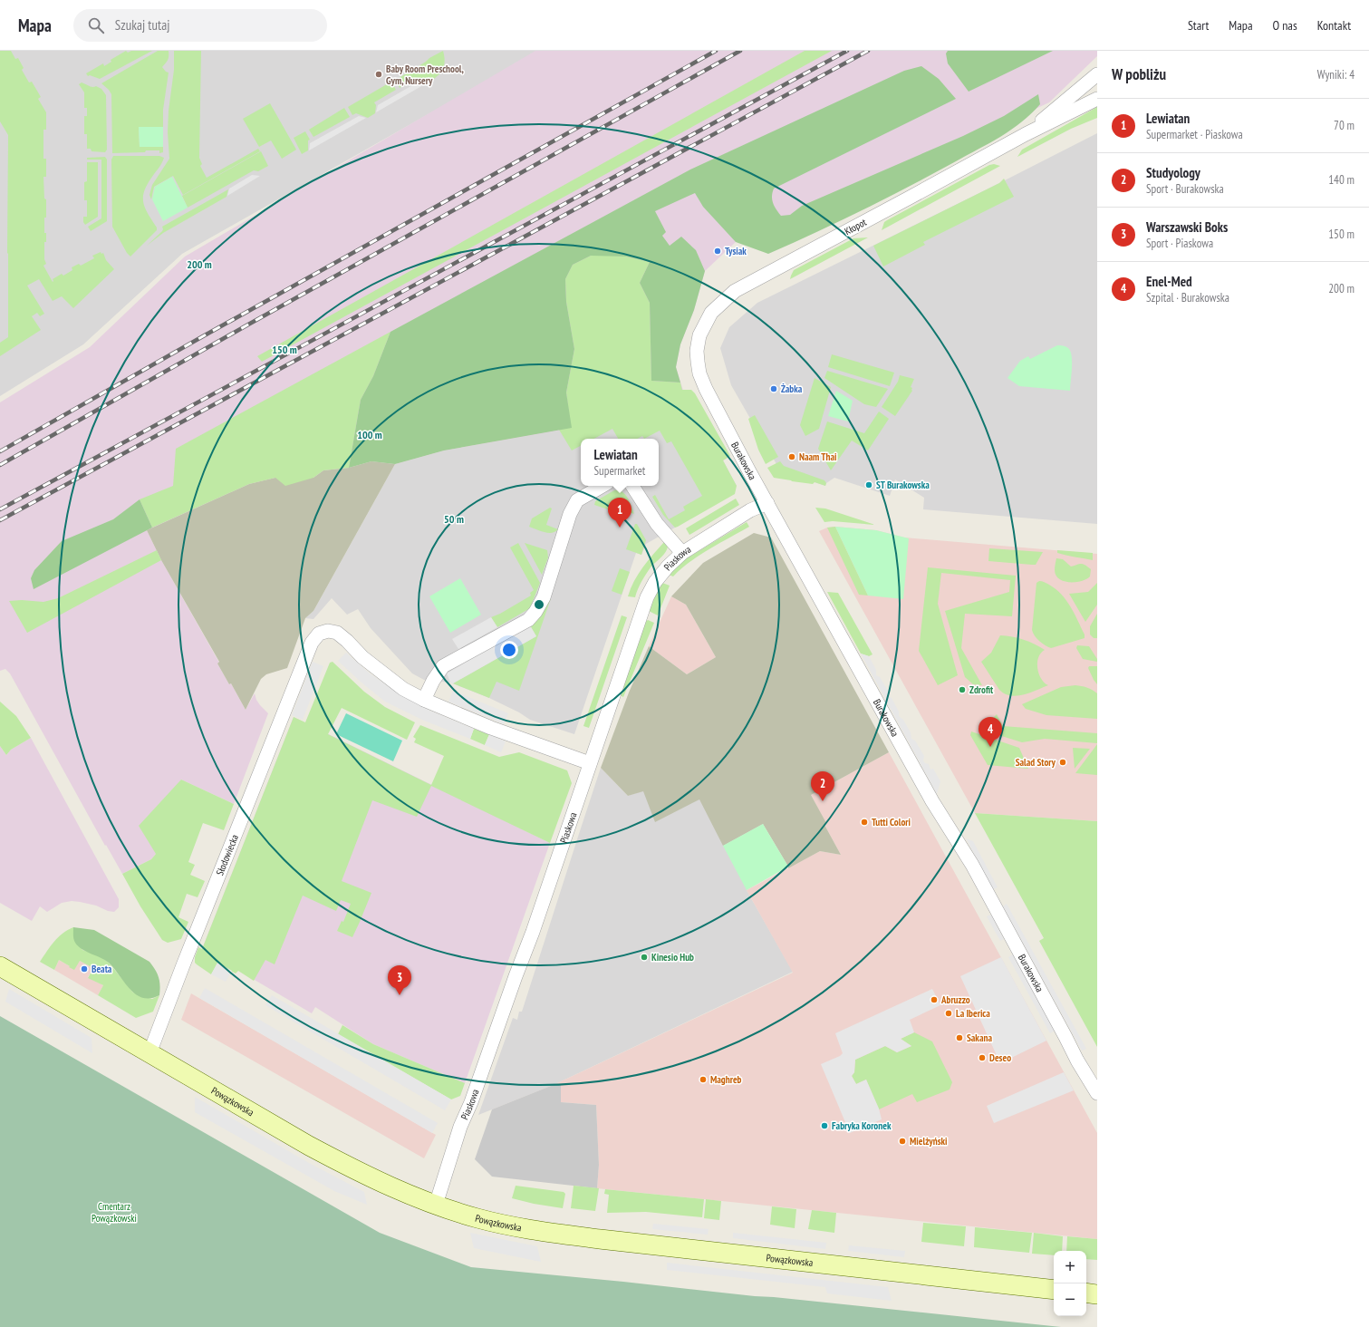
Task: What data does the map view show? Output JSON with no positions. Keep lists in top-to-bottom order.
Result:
{
  "streets": {
    "main road": ["Powązkowska"],
    "street": [
      "Kłopot",
      "Burakowska",
      "Piaskowa",
      "Słodowiecka"
    ]
  },
  "crossings": [
    ["Kłopot", "Burakowska"],
    ["Burakowska", "Piaskowa"],
    ["Piaskowa", "Powązkowska"],
    ["Słodowiecka", "Powązkowska"]
  ],
  "parks": ["Cmentarz Powązkowski"],
  "places": [
    "Baby Room Preschool, Gym, Nursery",
    "Tysiak",
    "Żabka",
    "Naam Thai",
    "ST Burakowska",
    "Zdrofit",
    "Salad Story",
    "Tutti Colori",
    "Kinesio Hub",
    "Beata",
    "Abruzzo",
    "La Iberica",
    "Sakana",
    "Deseo",
    "Maghreb",
    "Fabryka Koronek",
    "Mielżyński"
  ],
  "page": {
    "header": "Mapa",
    "search": "Szukaj tutaj",
    "nav": [
      "Start",
      "Mapa",
      "O nas",
      "Kontakt"
    ],
    "heading": ["W pobliżu", "Wyniki: 4"],
    "list": [
      {
        "mark": "1",
        "name": "Lewiatan",
        "note": "Supermarket · Piaskowa",
        "value": "70 m"
      },
      {
        "mark": "2",
        "name": "Studyology",
        "note": "Sport · Burakowska",
        "value": "140 m"
      },
      {
        "mark": "3",
        "name": "Warszawski Boks",
        "note": "Sport · Piaskowa",
        "value": "150 m"
      },
      {
        "mark": "4",
        "name": "Enel-Med",
        "note": "Szpital · Burakowska",
        "value": "200 m"
      }
    ],
    "popup": ["Lewiatan", "Supermarket"],
    "pins": [
      "1",
      "4",
      "2",
      "3"
    ],
    "map_buttons": ["+", "−"]
  },
  "rings": [
    "200 m",
    "150 m",
    "100 m",
    "50 m"
  ]
}
